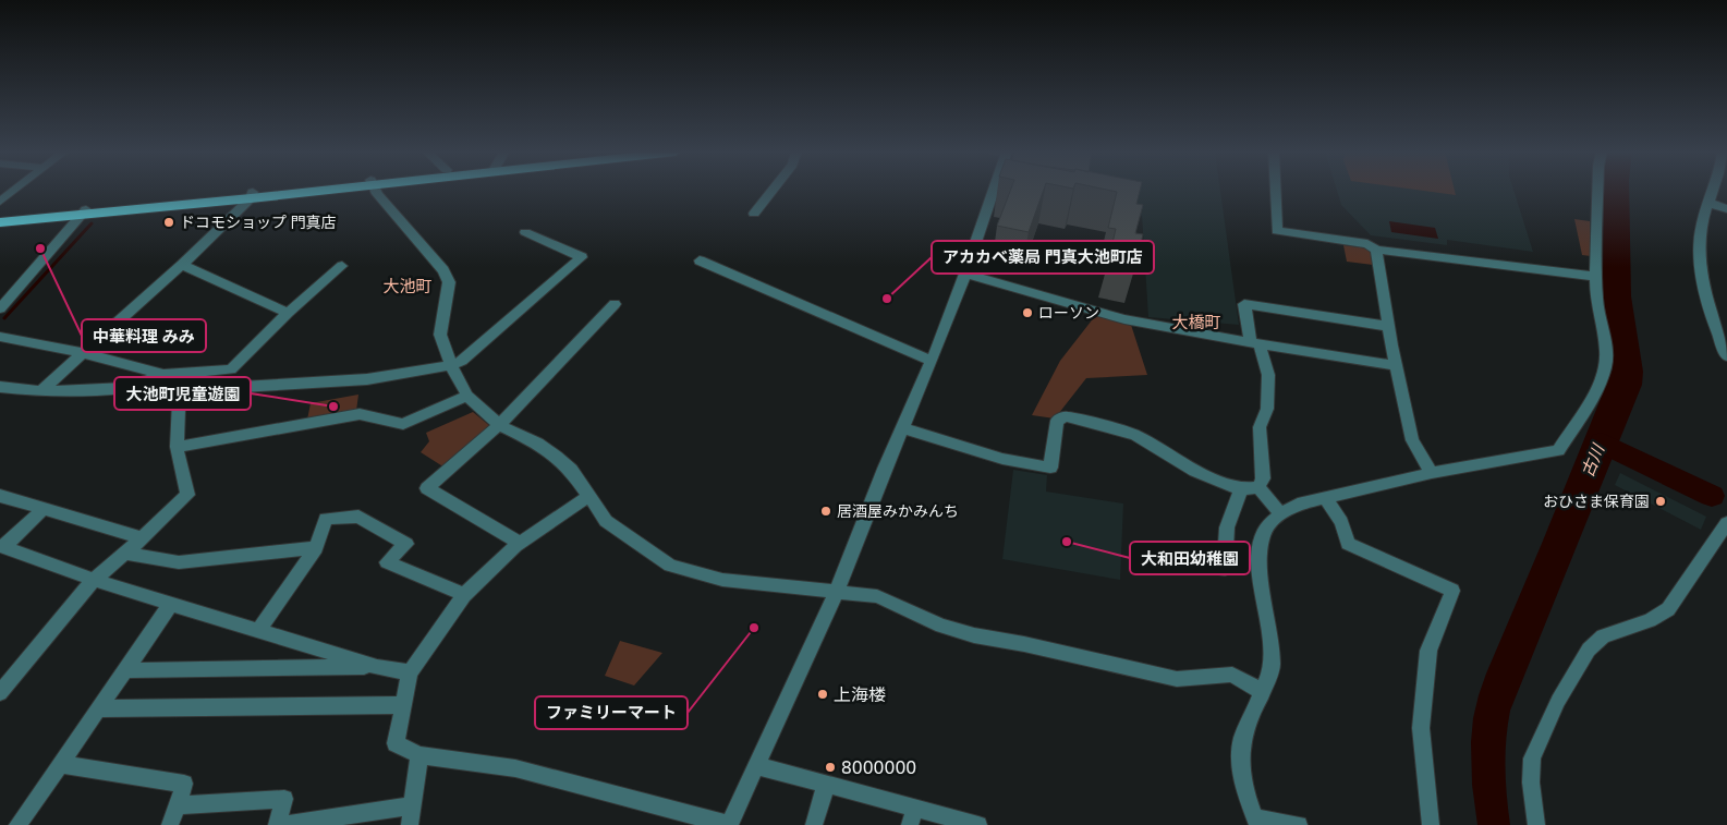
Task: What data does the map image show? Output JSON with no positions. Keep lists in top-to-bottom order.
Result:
{
  "districts": ["大池町", "大橋町"],
  "water": ["古川"],
  "places": [
    "ドコモショップ 門真店",
    "中華料理 みみ",
    "アカカベ薬局 門真大池町店",
    "ローソン",
    "大池町児童遊園",
    "おひさま保育園",
    "居酒屋みかみんち",
    "大和田幼稚園",
    "ファミリーマート",
    "上海楼",
    "8000000"
  ]
}
